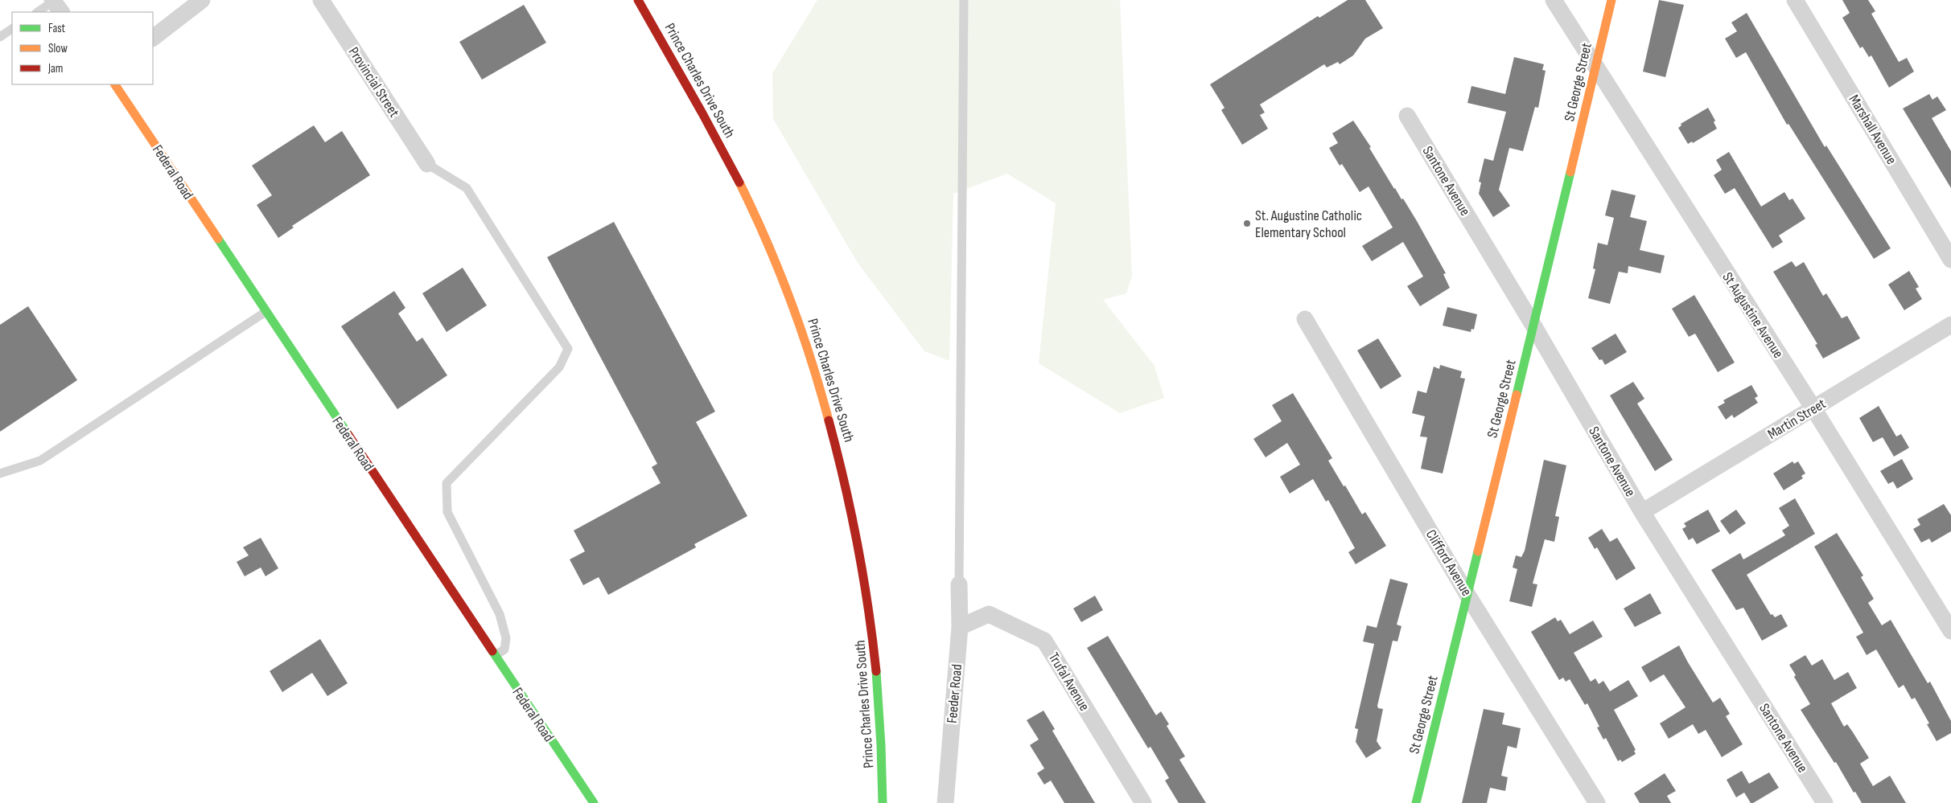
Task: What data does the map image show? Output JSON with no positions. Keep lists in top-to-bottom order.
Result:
{
  "streets": {
    "street": [
      "Prince Charles Drive South",
      "Provincial Street",
      "St George Street",
      "Marshall Avenue",
      "Federal Road",
      "Santone Avenue",
      "St Augustine Avenue",
      "Martin Street",
      "Clifford Avenue",
      "Trufal Avenue",
      "Feeder Road"
    ]
  },
  "crossings": [
    ["St George Street", "Santone Avenue"],
    ["St George Street", "St Augustine Avenue"],
    ["St George Street", "Clifford Avenue"],
    ["Santone Avenue", "Martin Street"],
    ["St Augustine Avenue", "Martin Street"],
    ["Trufal Avenue", "Feeder Road"]
  ],
  "places": ["St. Augustine Catholic Elementary School"],
  "legend": ["Fast", "Slow", "Jam"]
}
